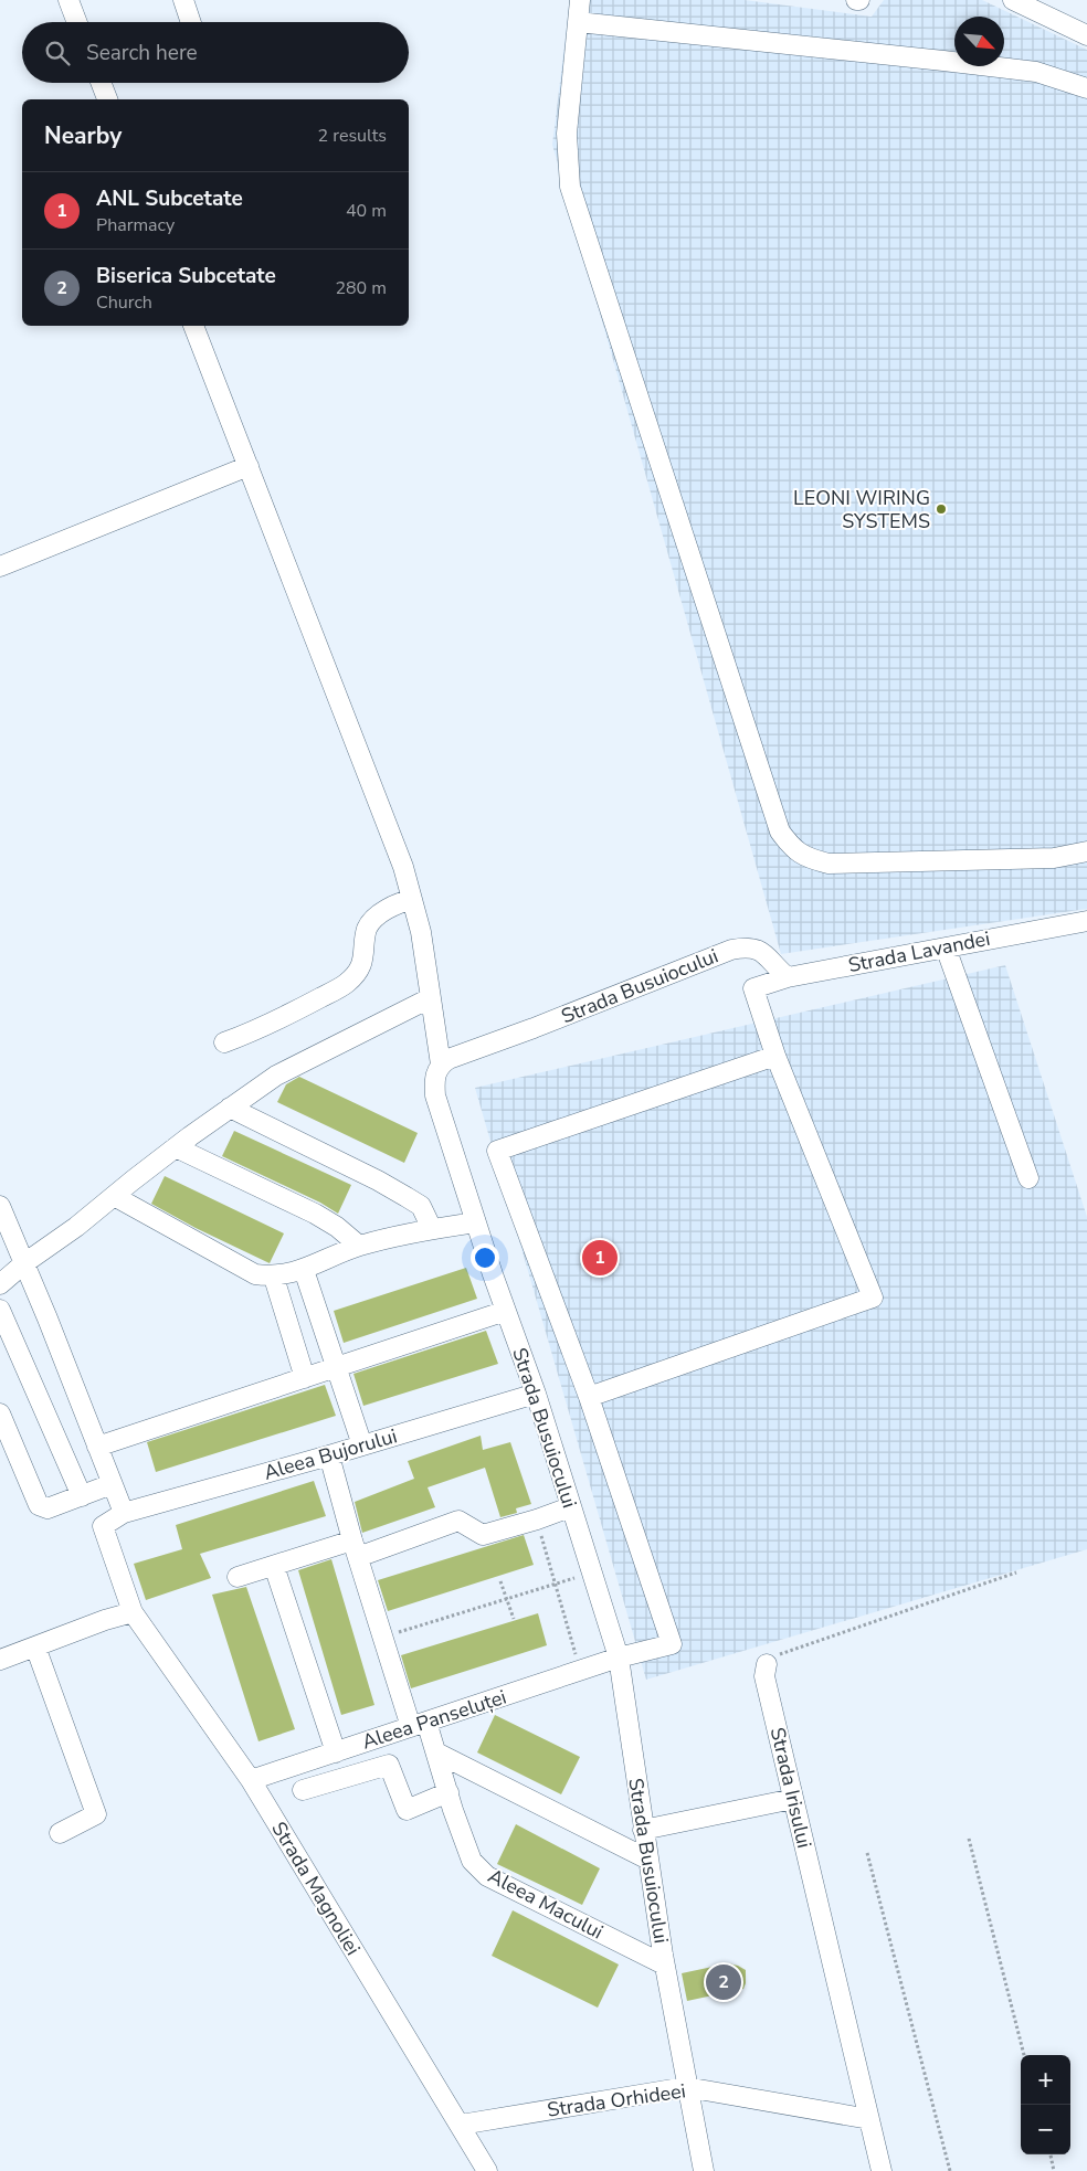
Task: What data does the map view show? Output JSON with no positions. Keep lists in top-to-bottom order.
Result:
{
  "streets": {
    "street": [
      "Strada Lavandei",
      "Strada Busuiocului",
      "Aleea Bujorului",
      "Aleea Panseluței",
      "Strada Irisului",
      "Strada Magnoliei",
      "Aleea Macului",
      "Strada Orhideei"
    ]
  },
  "crossings": [
    ["Strada Lavandei", "Strada Busuiocului"],
    ["Strada Busuiocului", "Aleea Bujorului"],
    ["Strada Busuiocului", "Aleea Panseluței"],
    ["Strada Busuiocului", "Aleea Macului"],
    ["Strada Busuiocului", "Strada Orhideei"],
    ["Aleea Bujorului", "Strada Magnoliei"],
    ["Aleea Bujorului", "Aleea Macului"],
    ["Aleea Panseluței", "Strada Magnoliei"],
    ["Aleea Panseluței", "Aleea Macului"],
    ["Strada Irisului", "Strada Orhideei"],
    ["Strada Magnoliei", "Strada Orhideei"]
  ],
  "places": ["LEONI WIRING SYSTEMS"],
  "north": "bottom right",
  "page": {
    "search": "Search here",
    "heading": ["Nearby", "2 results"],
    "list": [
      {
        "mark": "1",
        "name": "ANL Subcetate",
        "note": "Pharmacy",
        "value": "40 m"
      },
      {
        "mark": "2",
        "name": "Biserica Subcetate",
        "note": "Church",
        "value": "280 m"
      }
    ],
    "pins": ["1", "2"],
    "map_buttons": ["+", "−"]
  }
}
